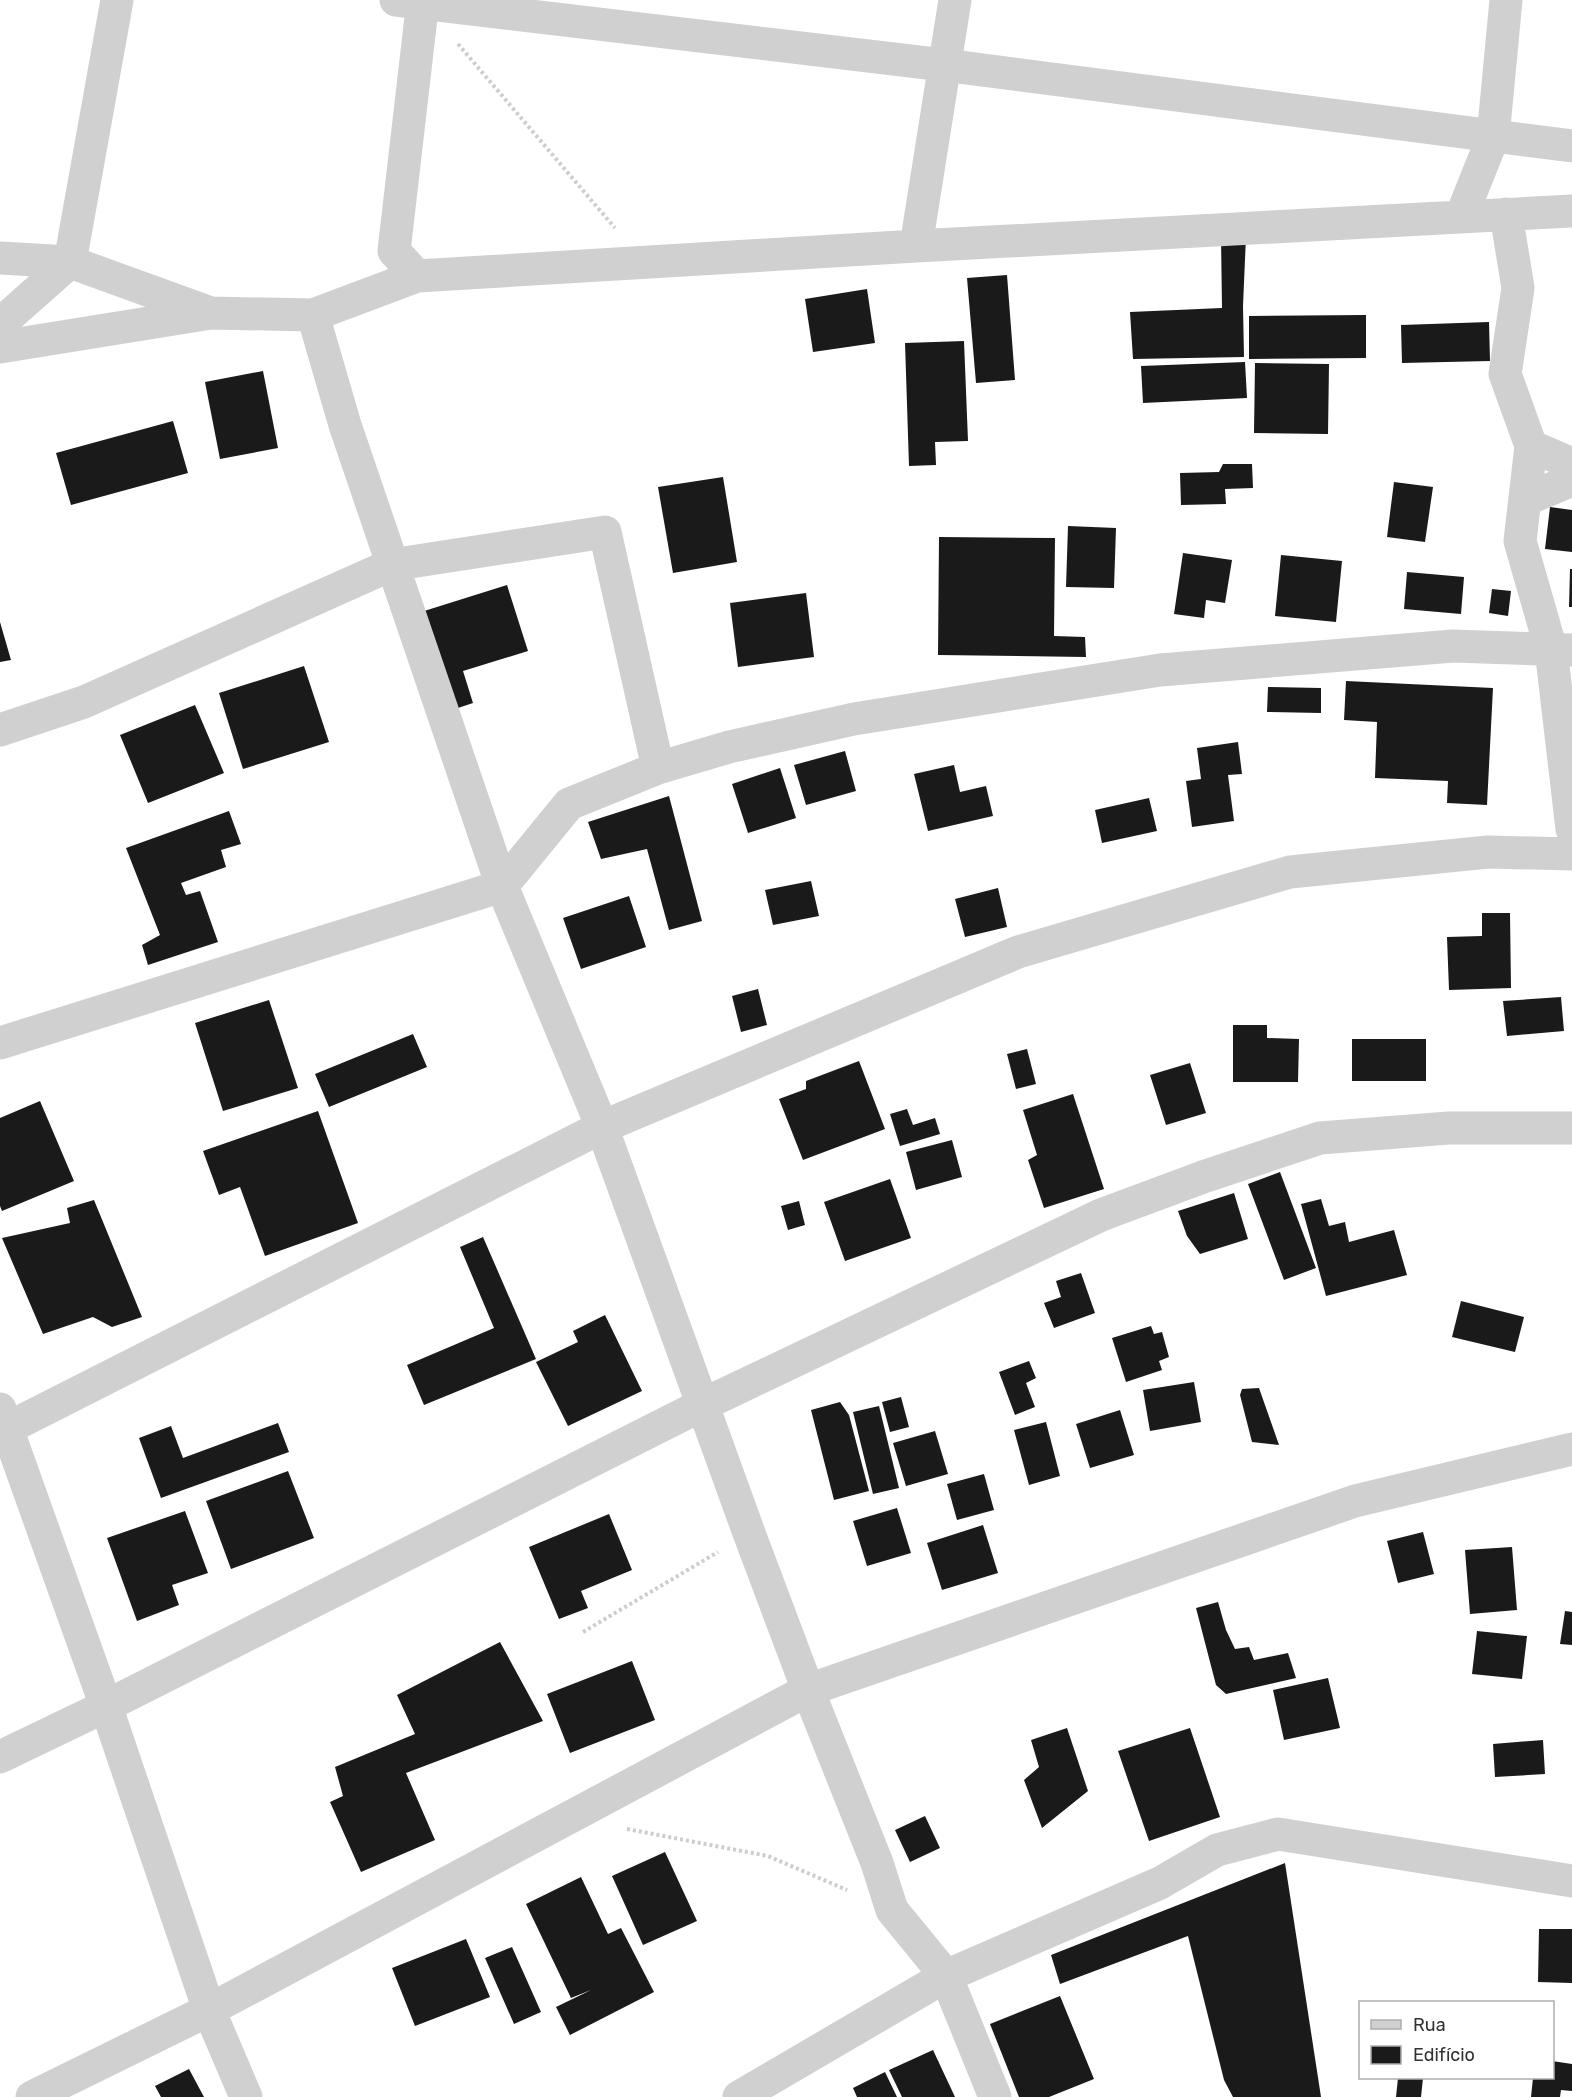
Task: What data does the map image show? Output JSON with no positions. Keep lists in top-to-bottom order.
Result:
{
  "legend": ["Rua", "Edifício"]
}
